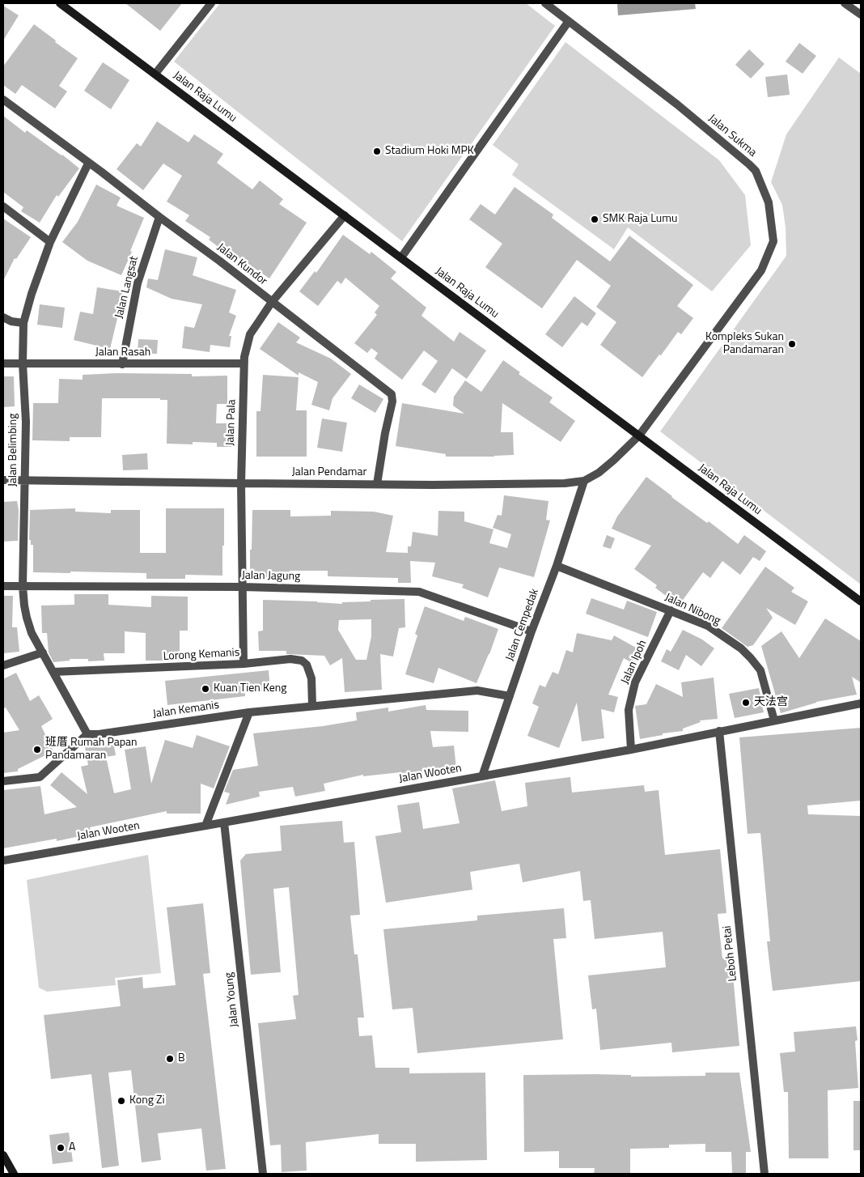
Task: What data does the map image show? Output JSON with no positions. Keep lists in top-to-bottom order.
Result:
{
  "streets": {
    "street": [
      "Jalan Raja Lumu",
      "Jalan Sukma",
      "Jalan Kundor",
      "Jalan Langsat",
      "Jalan Rasah",
      "Jalan Pala",
      "Jalan Belimbing",
      "Jalan Pendamar",
      "Jalan Jagung",
      "Jalan Nibong",
      "Jalan Cempedak",
      "Lorong Kemanis",
      "Jalan Ipoh",
      "Jalan Kemanis",
      "Jalan Wooten",
      "Leboh Petai",
      "Jalan Young"
    ]
  },
  "crossings": [
    ["Jalan Raja Lumu", "Jalan Sukma"],
    ["Jalan Raja Lumu", "Jalan Pala"],
    ["Jalan Raja Lumu", "Jalan Pendamar"],
    ["Jalan Sukma", "Jalan Pendamar"],
    ["Jalan Kundor", "Jalan Langsat"],
    ["Jalan Kundor", "Jalan Pala"],
    ["Jalan Kundor", "Jalan Belimbing"],
    ["Jalan Kundor", "Jalan Pendamar"],
    ["Jalan Langsat", "Jalan Rasah"],
    ["Jalan Rasah", "Jalan Pala"],
    ["Jalan Rasah", "Jalan Belimbing"],
    ["Jalan Pala", "Jalan Pendamar"],
    ["Jalan Pala", "Jalan Jagung"],
    ["Jalan Pala", "Lorong Kemanis"],
    ["Jalan Belimbing", "Jalan Pendamar"],
    ["Jalan Belimbing", "Jalan Jagung"],
    ["Jalan Belimbing", "Lorong Kemanis"],
    ["Jalan Belimbing", "Jalan Kemanis"],
    ["Jalan Pendamar", "Jalan Cempedak"],
    ["Jalan Jagung", "Jalan Cempedak"],
    ["Jalan Nibong", "Jalan Cempedak"],
    ["Jalan Nibong", "Jalan Ipoh"],
    ["Jalan Nibong", "Jalan Wooten"],
    ["Jalan Cempedak", "Jalan Kemanis"],
    ["Jalan Cempedak", "Jalan Wooten"],
    ["Lorong Kemanis", "Jalan Kemanis"],
    ["Jalan Ipoh", "Jalan Wooten"],
    ["Jalan Wooten", "Leboh Petai"],
    ["Jalan Wooten", "Jalan Young"]
  ],
  "places": [
    "Stadium Hoki MPK",
    "SMK Raja Lumu",
    "Kompleks Sukan Pandamaran",
    "Kuan Tien Keng",
    "天法宫",
    "班厝 Rumah Papan Pandamaran",
    "B",
    "Kong Zi",
    "A"
  ]
}
